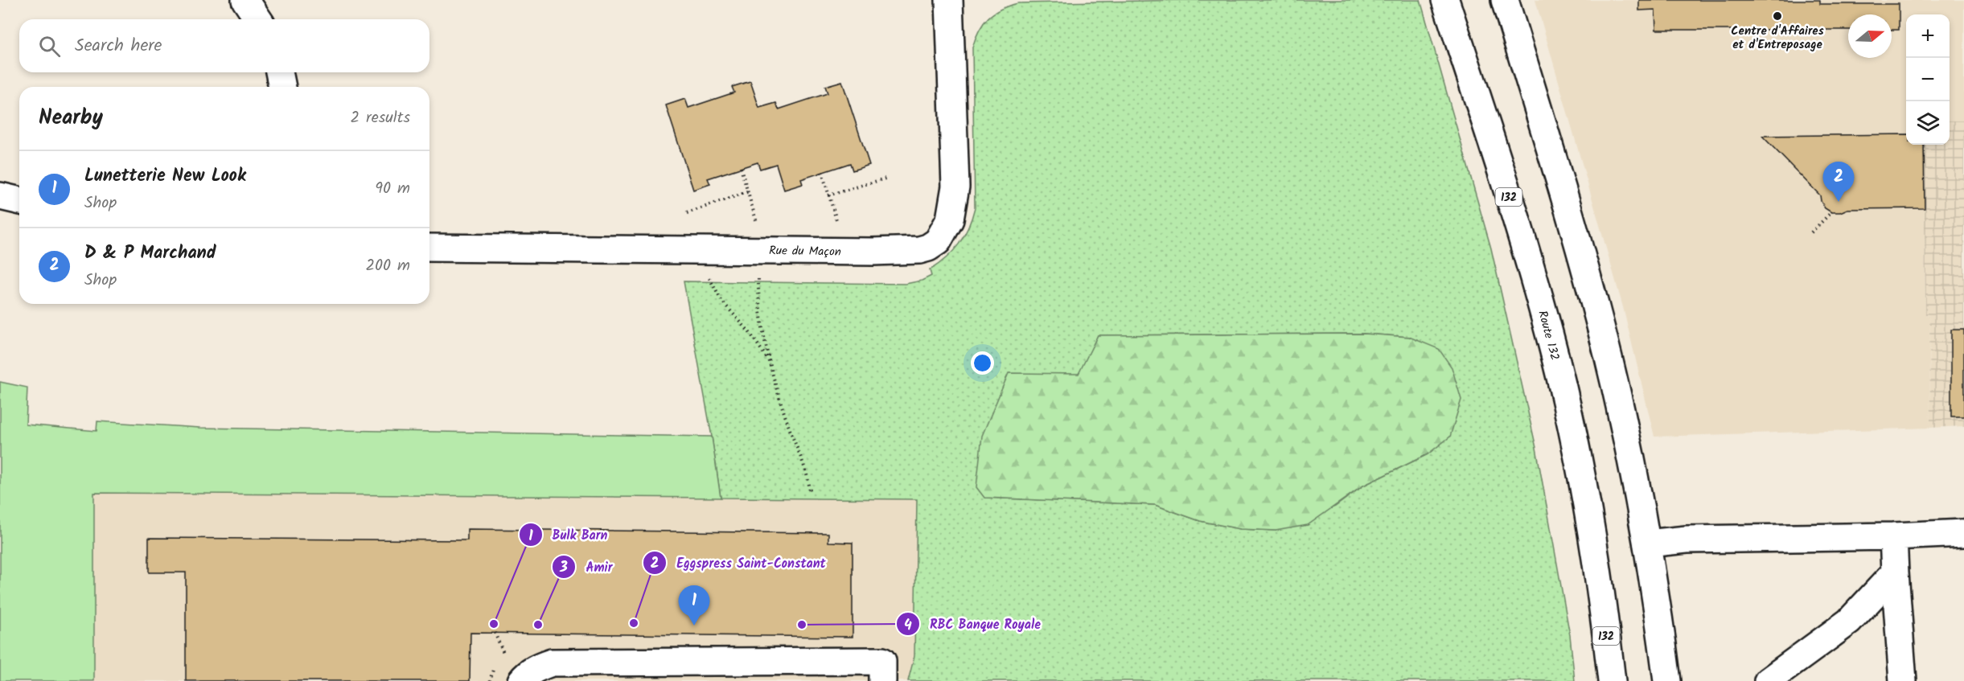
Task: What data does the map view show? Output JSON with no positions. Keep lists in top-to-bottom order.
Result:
{
  "streets": {
    "main road": ["132", "Rue du Maçon", "Route 132"]
  },
  "places": [
    "Centre d'Affaires et d'Entreposage",
    "Eggspress Saint-Constant",
    "Bulk Barn",
    "Amir",
    "RBC Banque Royale"
  ],
  "north": "right",
  "page": {
    "map_buttons": ["+", "−"],
    "search": "Search here",
    "heading": ["Nearby", "2 results"],
    "list": [
      {
        "mark": "1",
        "name": "Lunetterie New Look",
        "note": "Shop",
        "value": "90 m"
      },
      {
        "mark": "2",
        "name": "D & P Marchand",
        "note": "Shop",
        "value": "200 m"
      }
    ],
    "pins": ["2", "1"]
  }
}
